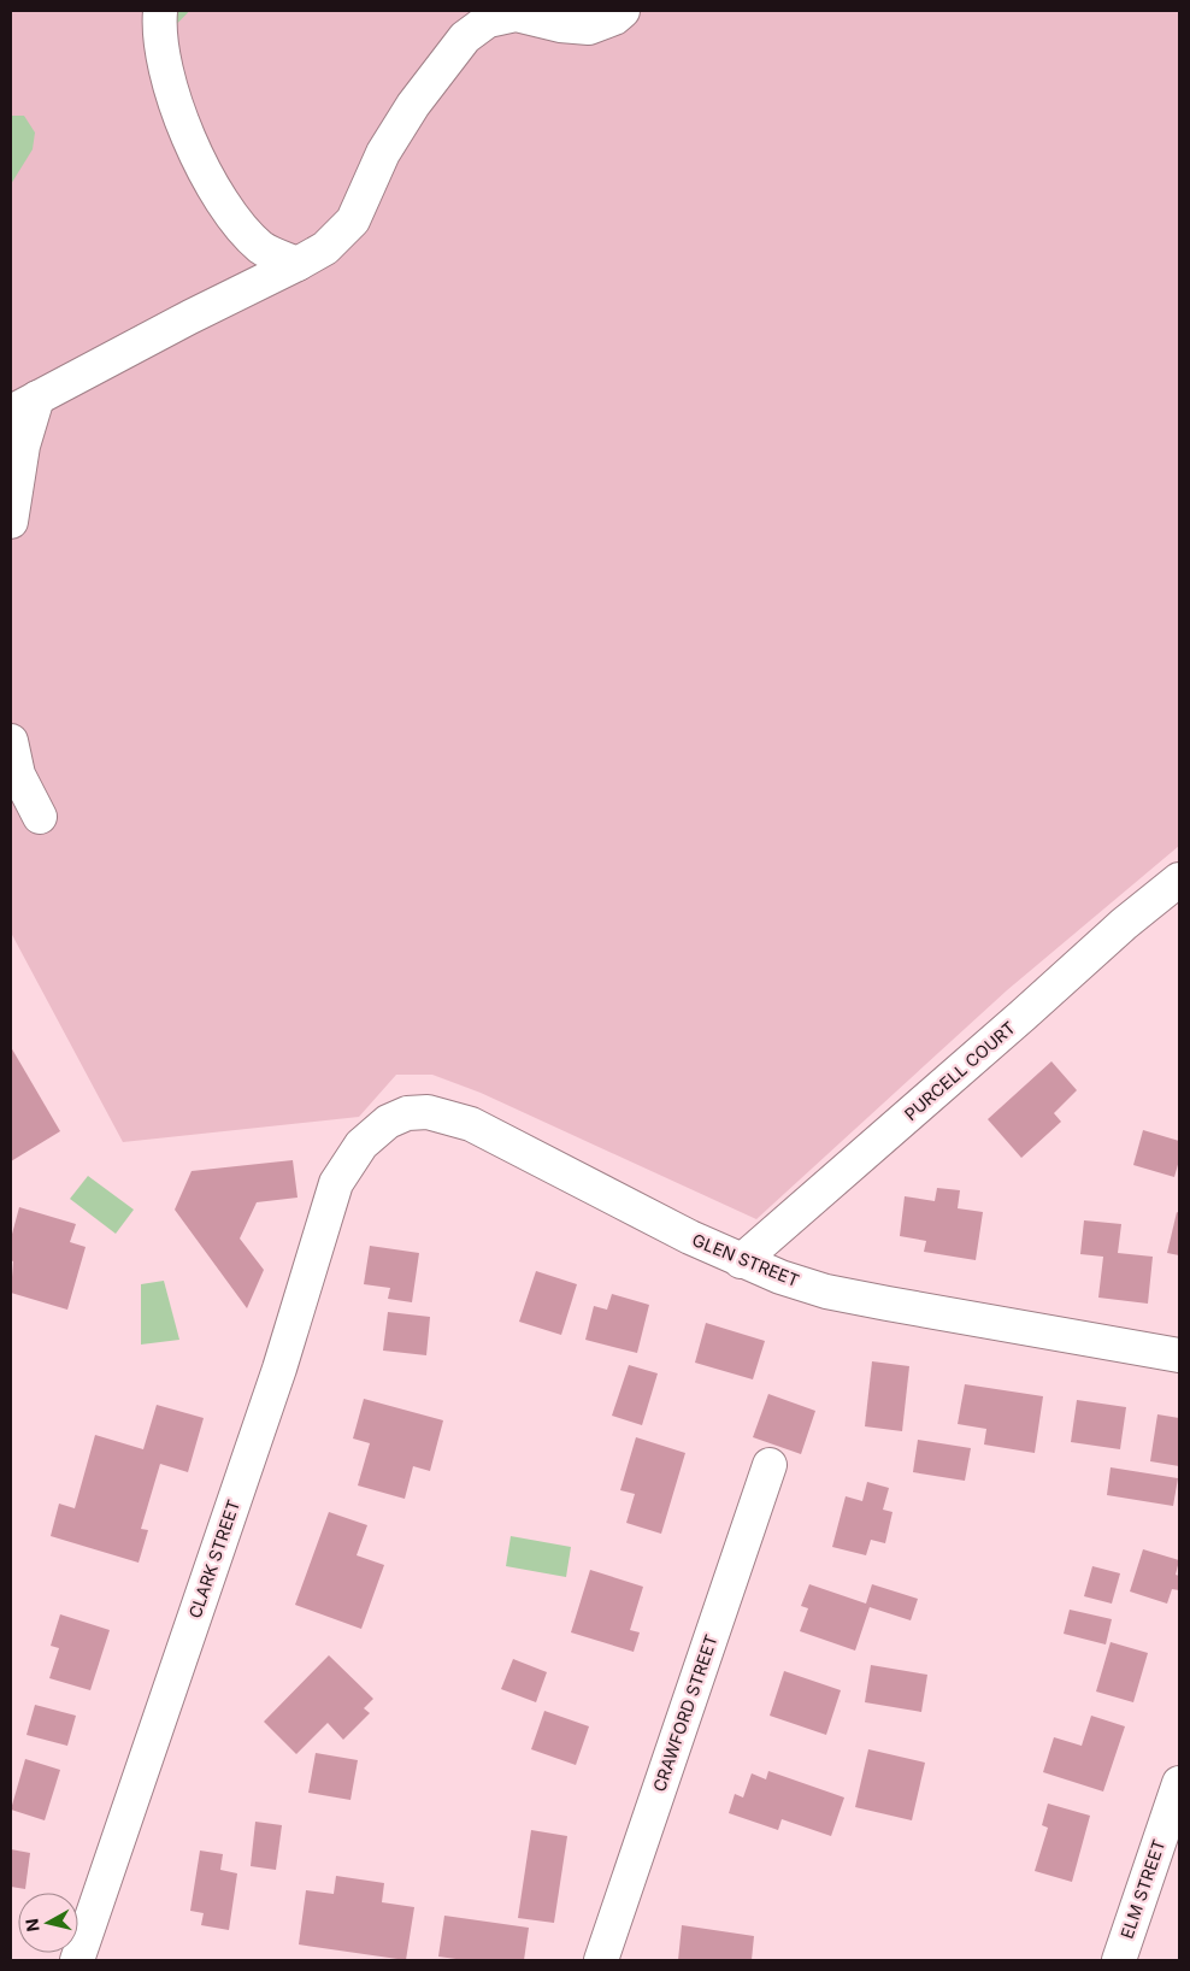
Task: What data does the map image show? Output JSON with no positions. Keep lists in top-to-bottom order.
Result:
{
  "streets": {
    "street": [
      "PURCELL COURT",
      "GLEN STREET",
      "CLARK STREET",
      "CRAWFORD STREET",
      "ELM STREET"
    ]
  },
  "crossings": [
    ["PURCELL COURT", "GLEN STREET"],
    ["GLEN STREET", "CLARK STREET"]
  ],
  "north": "left"
}
